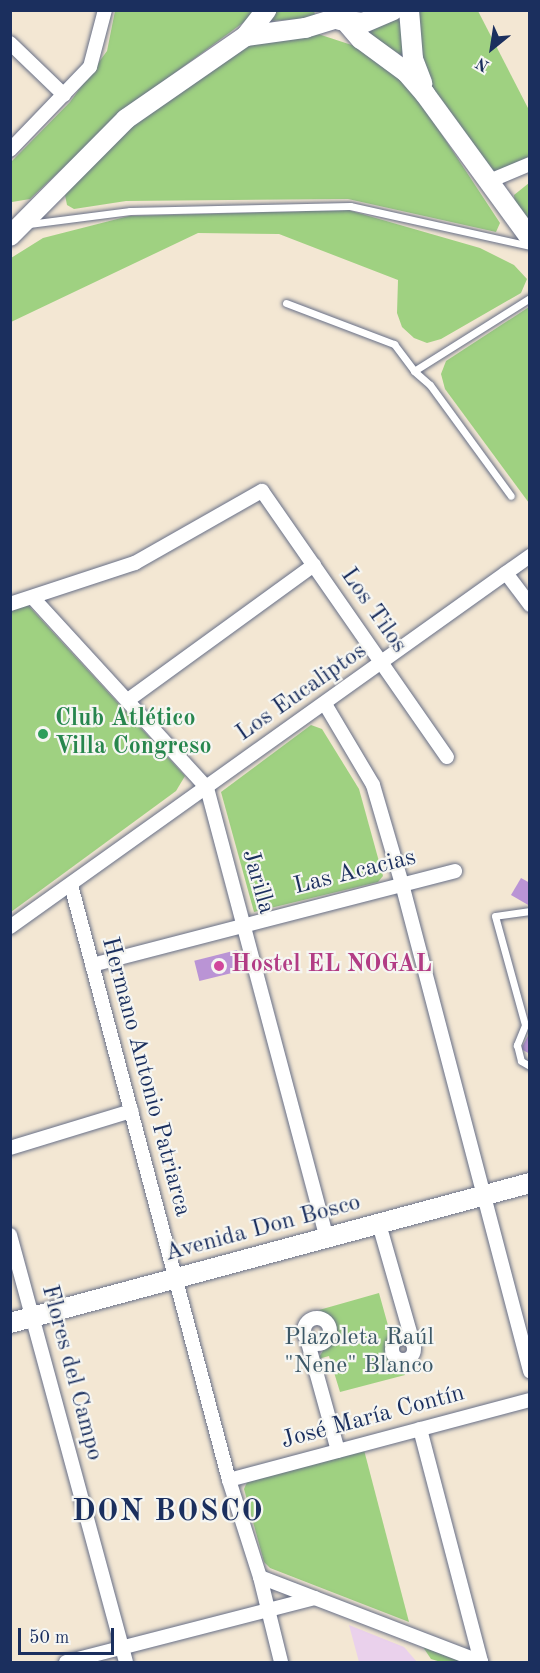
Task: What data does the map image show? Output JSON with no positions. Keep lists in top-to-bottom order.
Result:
{
  "streets": {
    "main road": ["Avenida Don Bosco"],
    "street": [
      "Los Tilos",
      "Los Eucaliptos",
      "Las Acacias",
      "Jarilla",
      "Hermano Antonio Patriarca",
      "Flores del Campo",
      "José María Contín"
    ]
  },
  "crossings": [
    ["Los Tilos", "Los Eucaliptos"],
    ["Los Tilos", "Jarilla"],
    ["Los Eucaliptos", "Jarilla"],
    ["Los Eucaliptos", "Hermano Antonio Patriarca"],
    ["Las Acacias", "Jarilla"],
    ["Las Acacias", "Hermano Antonio Patriarca"],
    ["Jarilla", "Avenida Don Bosco"],
    ["Hermano Antonio Patriarca", "Avenida Don Bosco"],
    ["Hermano Antonio Patriarca", "José María Contín"],
    ["Avenida Don Bosco", "Flores del Campo"]
  ],
  "districts": ["DON BOSCO"],
  "parks": ["Plazoleta Raúl \"Nene\" Blanco"],
  "places": ["Club Atlético Villa Congreso", "Hostel EL NOGAL"],
  "scale_bar": "50 m",
  "north": "bottom left"
}
